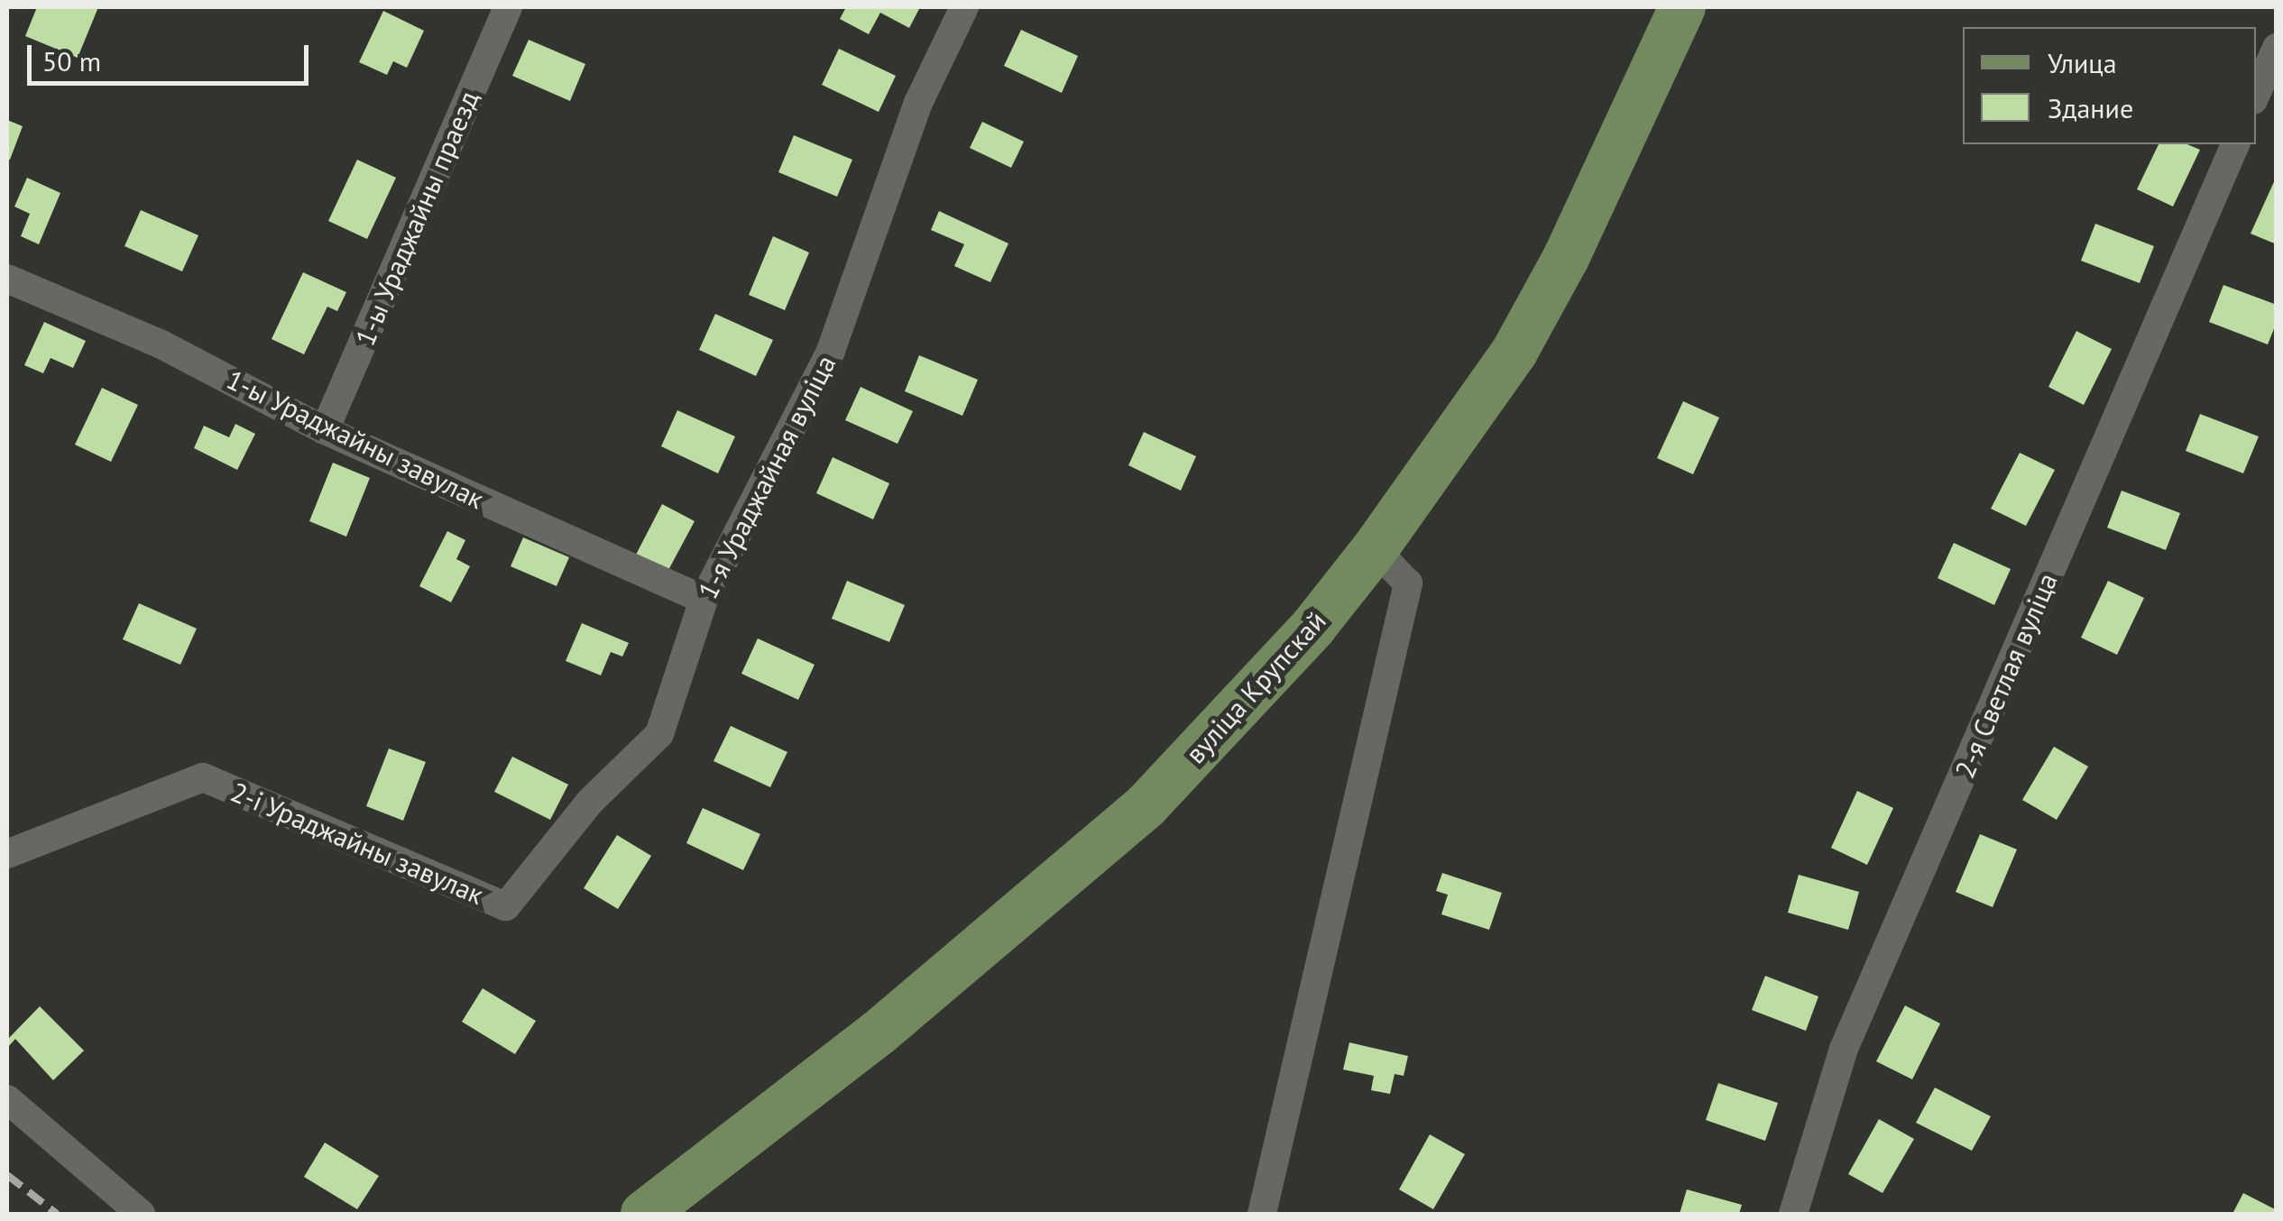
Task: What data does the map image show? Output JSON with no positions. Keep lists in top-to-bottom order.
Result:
{
  "streets": {
    "main road": ["вуліца Крупскай"],
    "street": [
      "1-ы Ураджайны праезд",
      "1-ы Ураджайны завулак",
      "1-я Ураджайная вуліца",
      "2-я Светлая вуліца",
      "2-і Ураджайны завулак"
    ]
  },
  "crossings": [
    ["1-ы Ураджайны праезд", "1-ы Ураджайны завулак"],
    ["1-ы Ураджайны завулак", "1-я Ураджайная вуліца"],
    ["1-я Ураджайная вуліца", "2-і Ураджайны завулак"]
  ],
  "legend": ["Улица", "Здание"],
  "scale_bar": "50 m"
}
